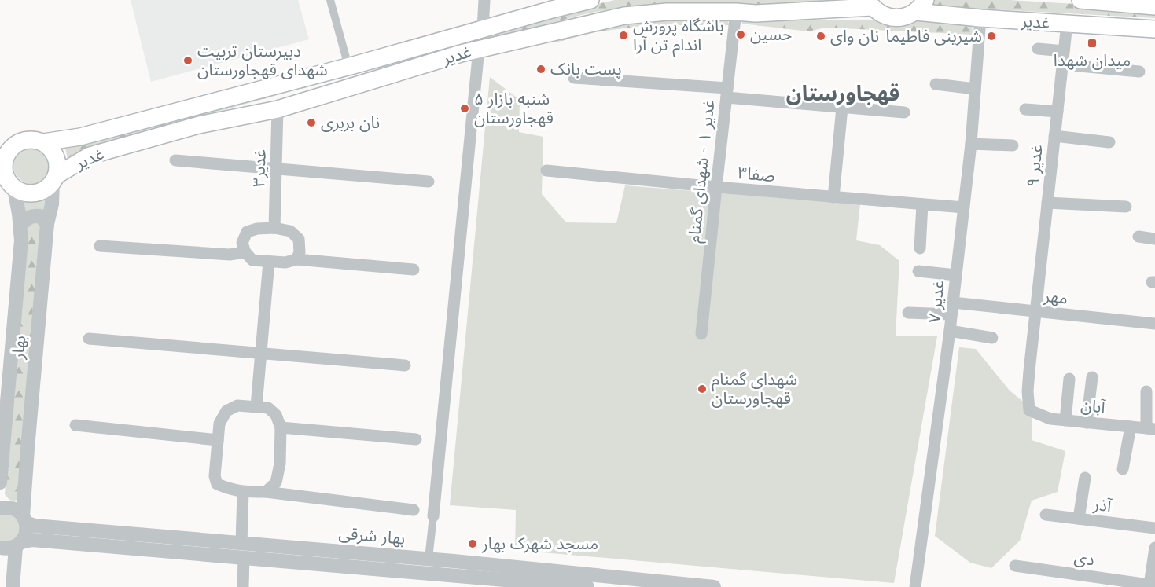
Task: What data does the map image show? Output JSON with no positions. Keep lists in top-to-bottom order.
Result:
{
  "streets": {
    "main road": ["غدیر"],
    "street": [
      "غدیر ۹",
      "غدیر۳",
      "غدیر ۱ - شهدای گمنام",
      "صفا۳",
      "مهر",
      "غدیر ۷",
      "بهار",
      "آبان",
      "آذر",
      "بهار شرقی",
      "دی"
    ]
  },
  "crossings": [
    ["غدیر", "غدیر ۹"],
    ["غدیر", "غدیر۳"],
    ["غدیر", "غدیر ۱ - شهدای گمنام"],
    ["غدیر", "غدیر ۷"],
    ["غدیر", "بهار"],
    ["غدیر ۹", "مهر"],
    ["غدیر ۹", "آبان"],
    ["غدیر ۱ - شهدای گمنام", "صفا۳"],
    ["صفا۳", "غدیر ۷"],
    ["مهر", "غدیر ۷"],
    ["بهار", "بهار شرقی"]
  ],
  "districts": ["قهجاورستان"],
  "places": {
    "other": [
      "حسین",
      "باشگاه پرورش اندام تن آرا",
      "نان وای",
      "شیرینی فاطیما",
      "دبیرستان تربیت شهدای قهجاورستان",
      "پست بانک",
      "۵ شنبه بازار قهجاورستان",
      "نان بربری",
      "شهدای گمنام قهجاورستان",
      "مسجد شهرک بهار"
    ],
    "transit": ["میدان شهدا"]
  }
}
